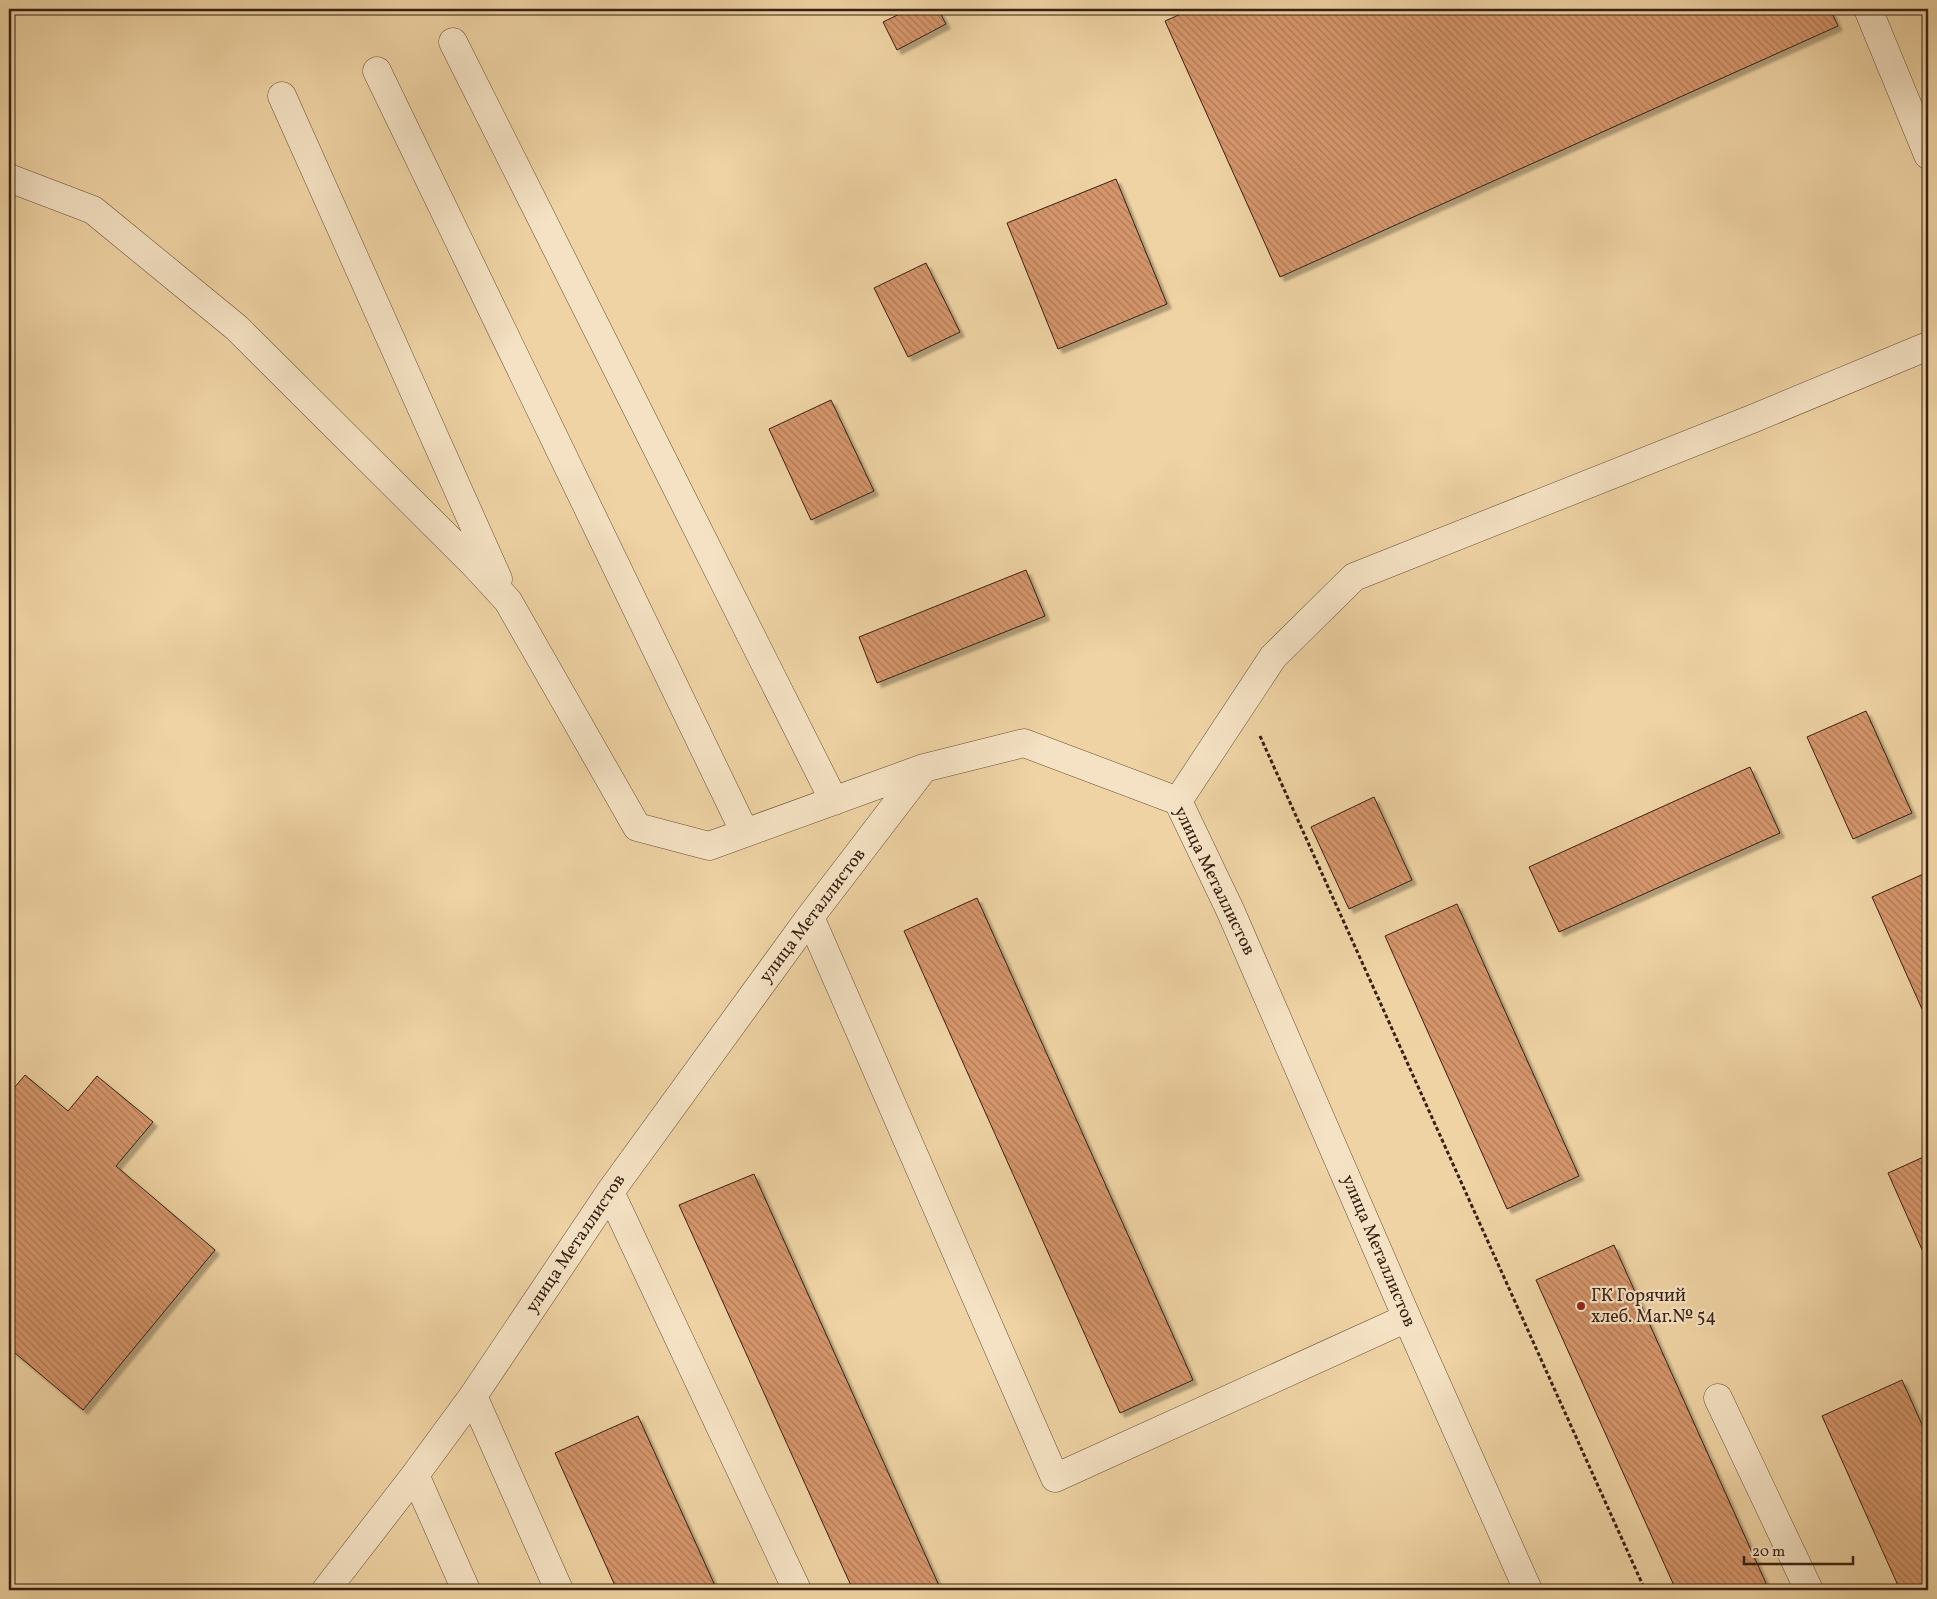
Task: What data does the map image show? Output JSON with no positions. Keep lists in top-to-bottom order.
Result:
{
  "streets": {
    "street": ["улица Металлистов"]
  },
  "places": ["ГК Горячий хлеб. Маг.№ 54"],
  "scale_bar": "20 m"
}
